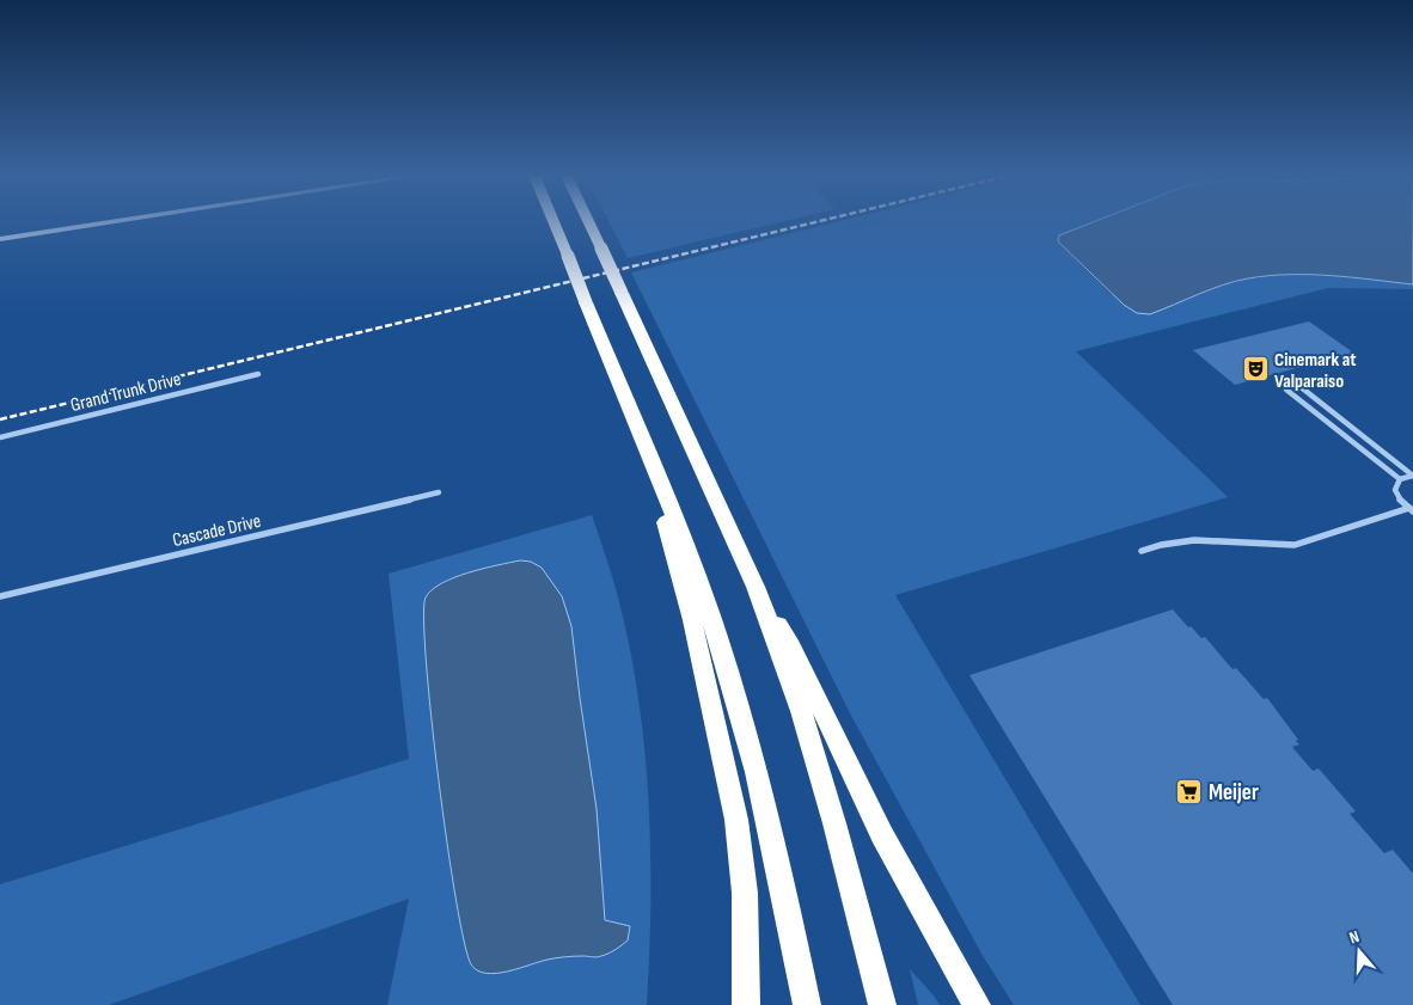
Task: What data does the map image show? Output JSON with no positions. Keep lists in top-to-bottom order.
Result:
{
  "streets": {
    "street": ["Grand Trunk Drive", "Cascade Drive"]
  },
  "places": {
    "theatre": ["Cinemark at Valparaiso"],
    "supermarket": ["Meijer"]
  },
  "north": "top"
}
